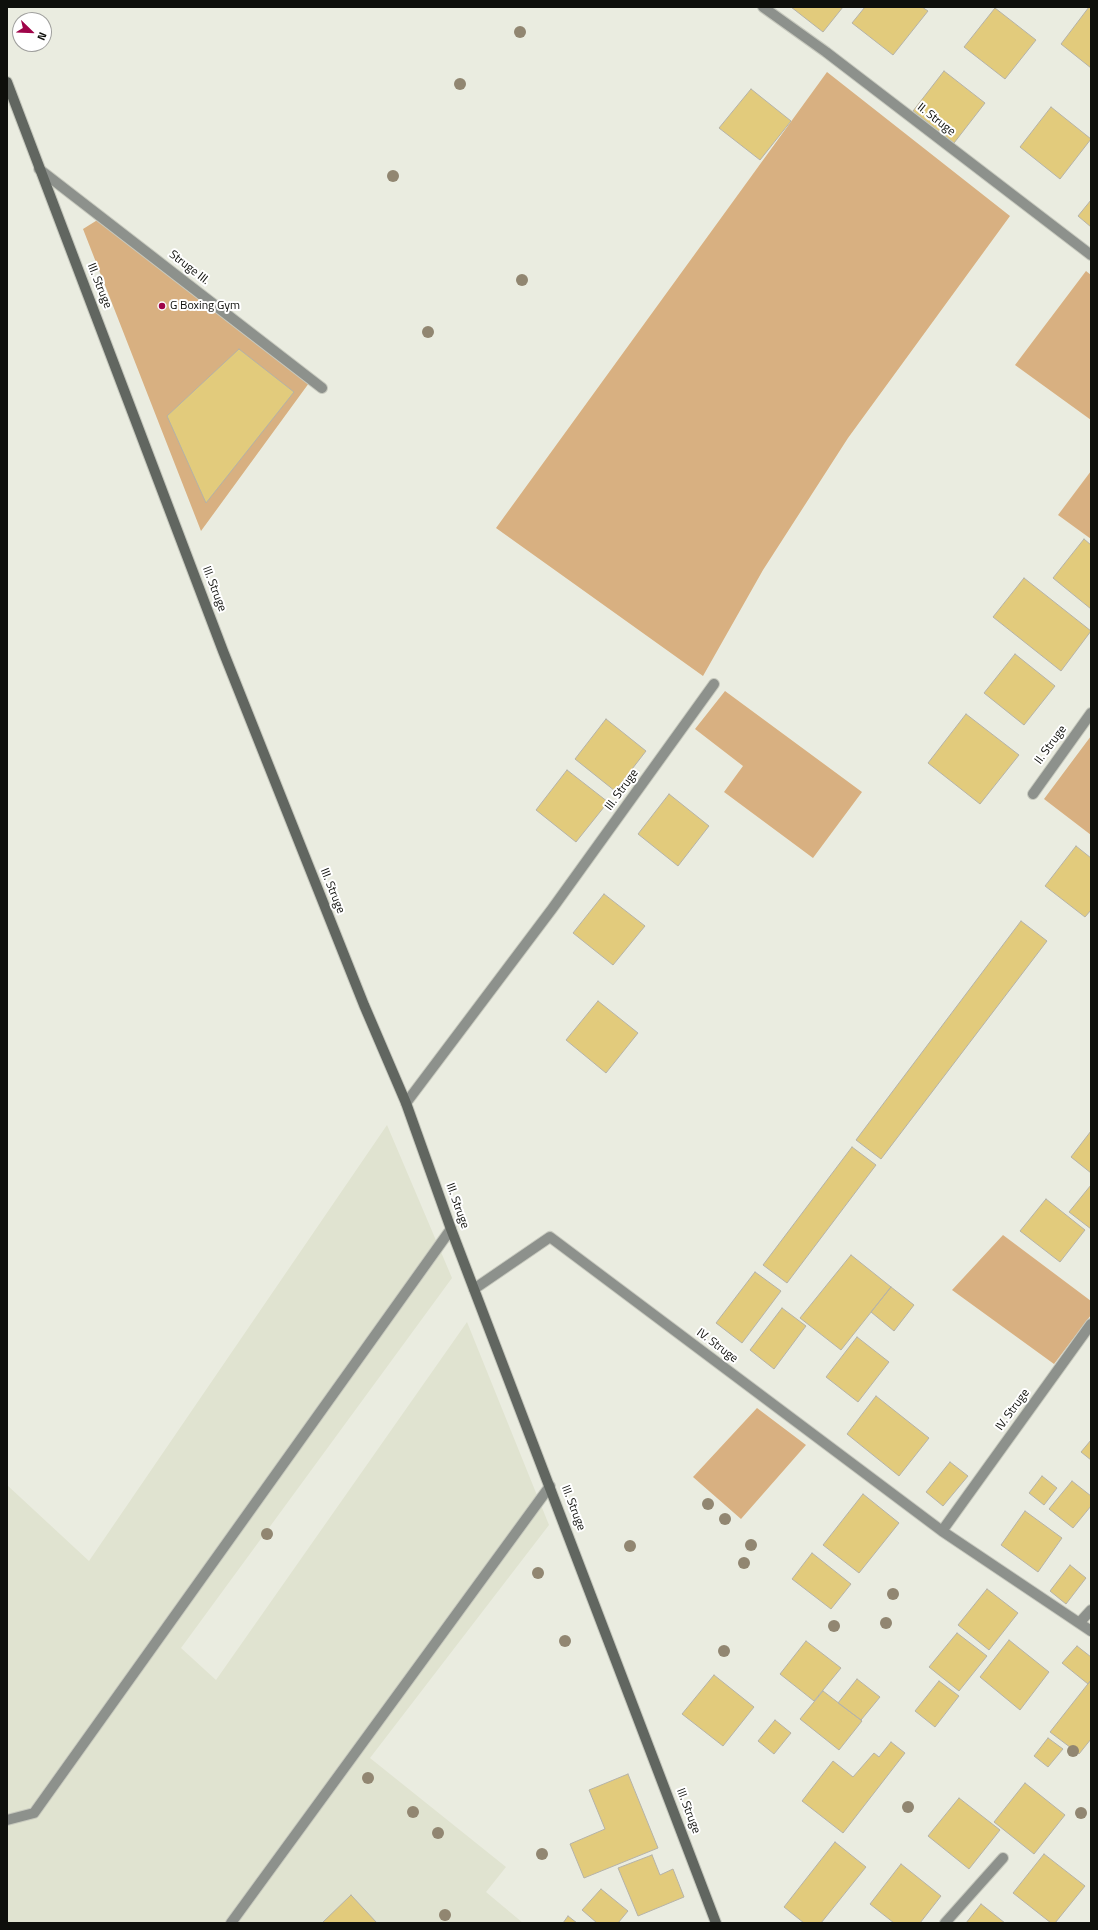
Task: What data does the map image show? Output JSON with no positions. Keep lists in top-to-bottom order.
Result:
{
  "streets": {
    "street": [
      "II. Struge",
      "Struge III.",
      "III. Struge",
      "IV. Struge"
    ]
  },
  "crossings": [
    ["Struge III.", "III. Struge"],
    ["III. Struge", "IV. Struge"]
  ],
  "places": ["G Boxing Gym"],
  "north": "bottom right"
}
